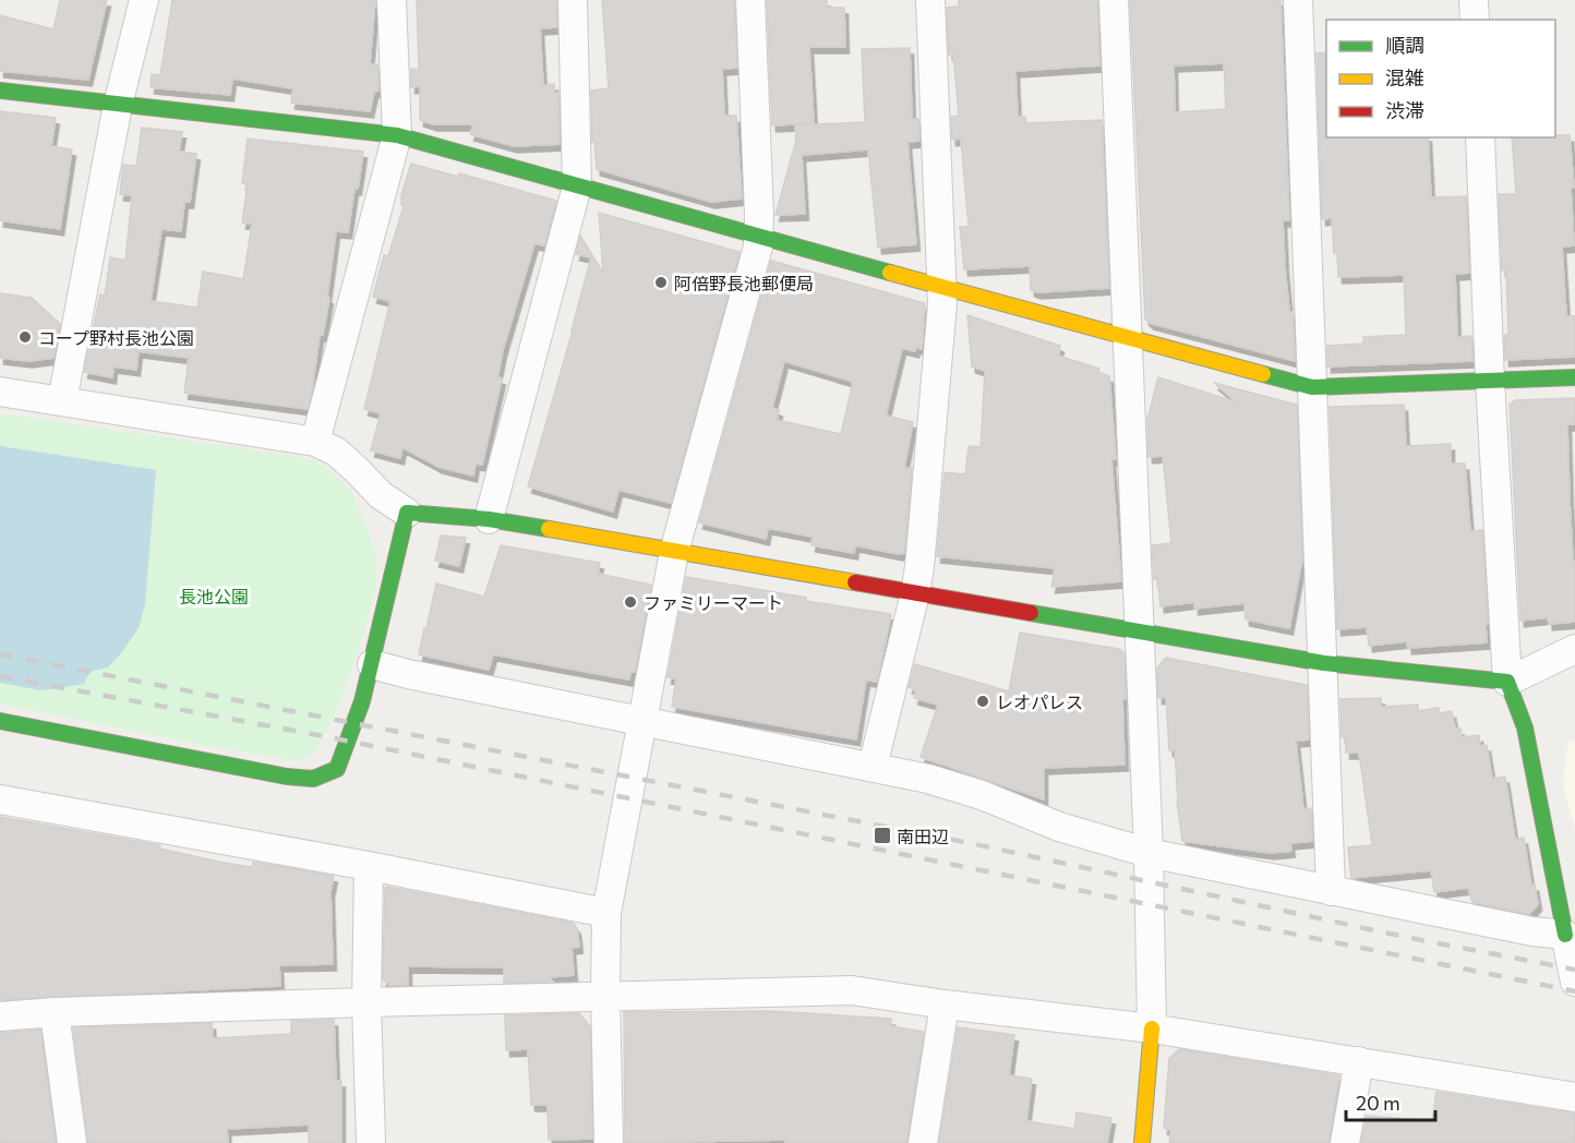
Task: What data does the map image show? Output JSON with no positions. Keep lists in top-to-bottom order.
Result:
{
  "parks": ["長池公園"],
  "places": {
    "other": [
      "阿倍野長池郵便局",
      "コープ野村長池公園",
      "ファミリーマート",
      "レオパレス"
    ],
    "transit": ["南田辺"]
  },
  "legend": ["順調", "混雑", "渋滞"],
  "scale_bar": "20 m"
}
